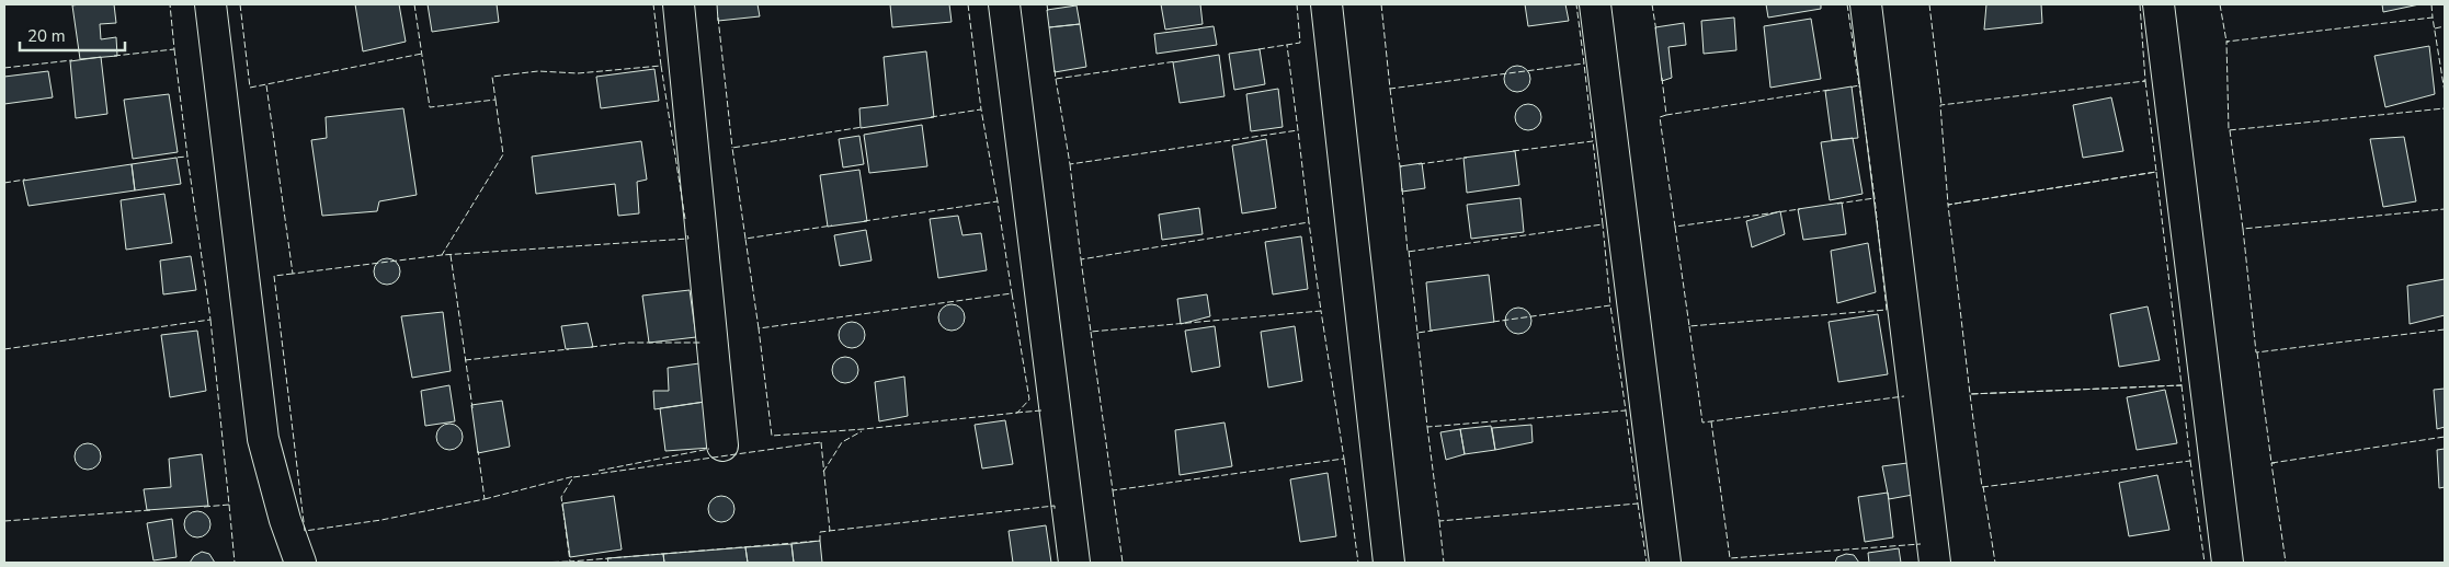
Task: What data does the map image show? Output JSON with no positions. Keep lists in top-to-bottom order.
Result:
{
  "scale_bar": "20 m"
}
